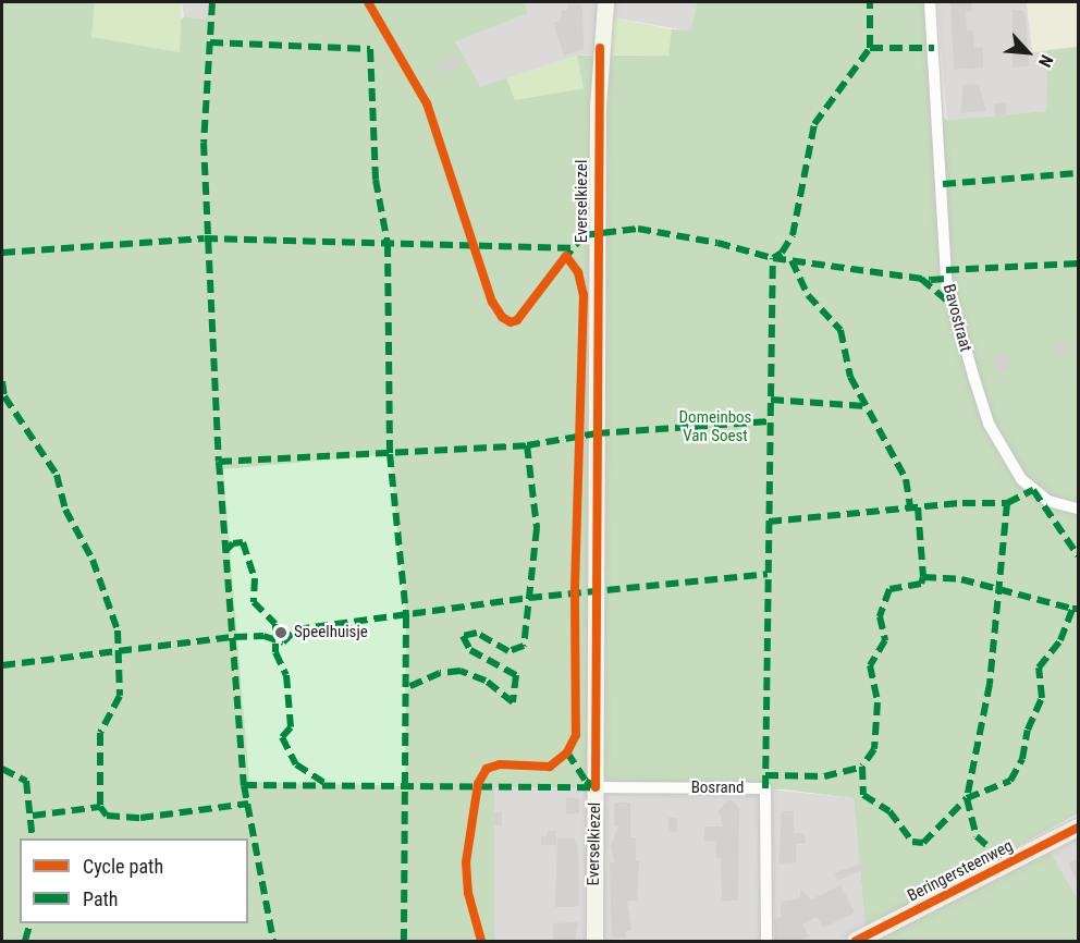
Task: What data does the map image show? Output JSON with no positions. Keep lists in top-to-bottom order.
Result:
{
  "streets": {
    "main road": ["Beringersteenweg"],
    "street": ["Everselkiezel", "Bavostraat", "Bosrand"]
  },
  "crossings": [
    ["Everselkiezel", "Bosrand"]
  ],
  "parks": ["Domeinbos Van Soest"],
  "places": ["Speelhuisje"],
  "legend": ["Cycle path", "Path"],
  "north": "bottom right"
}
